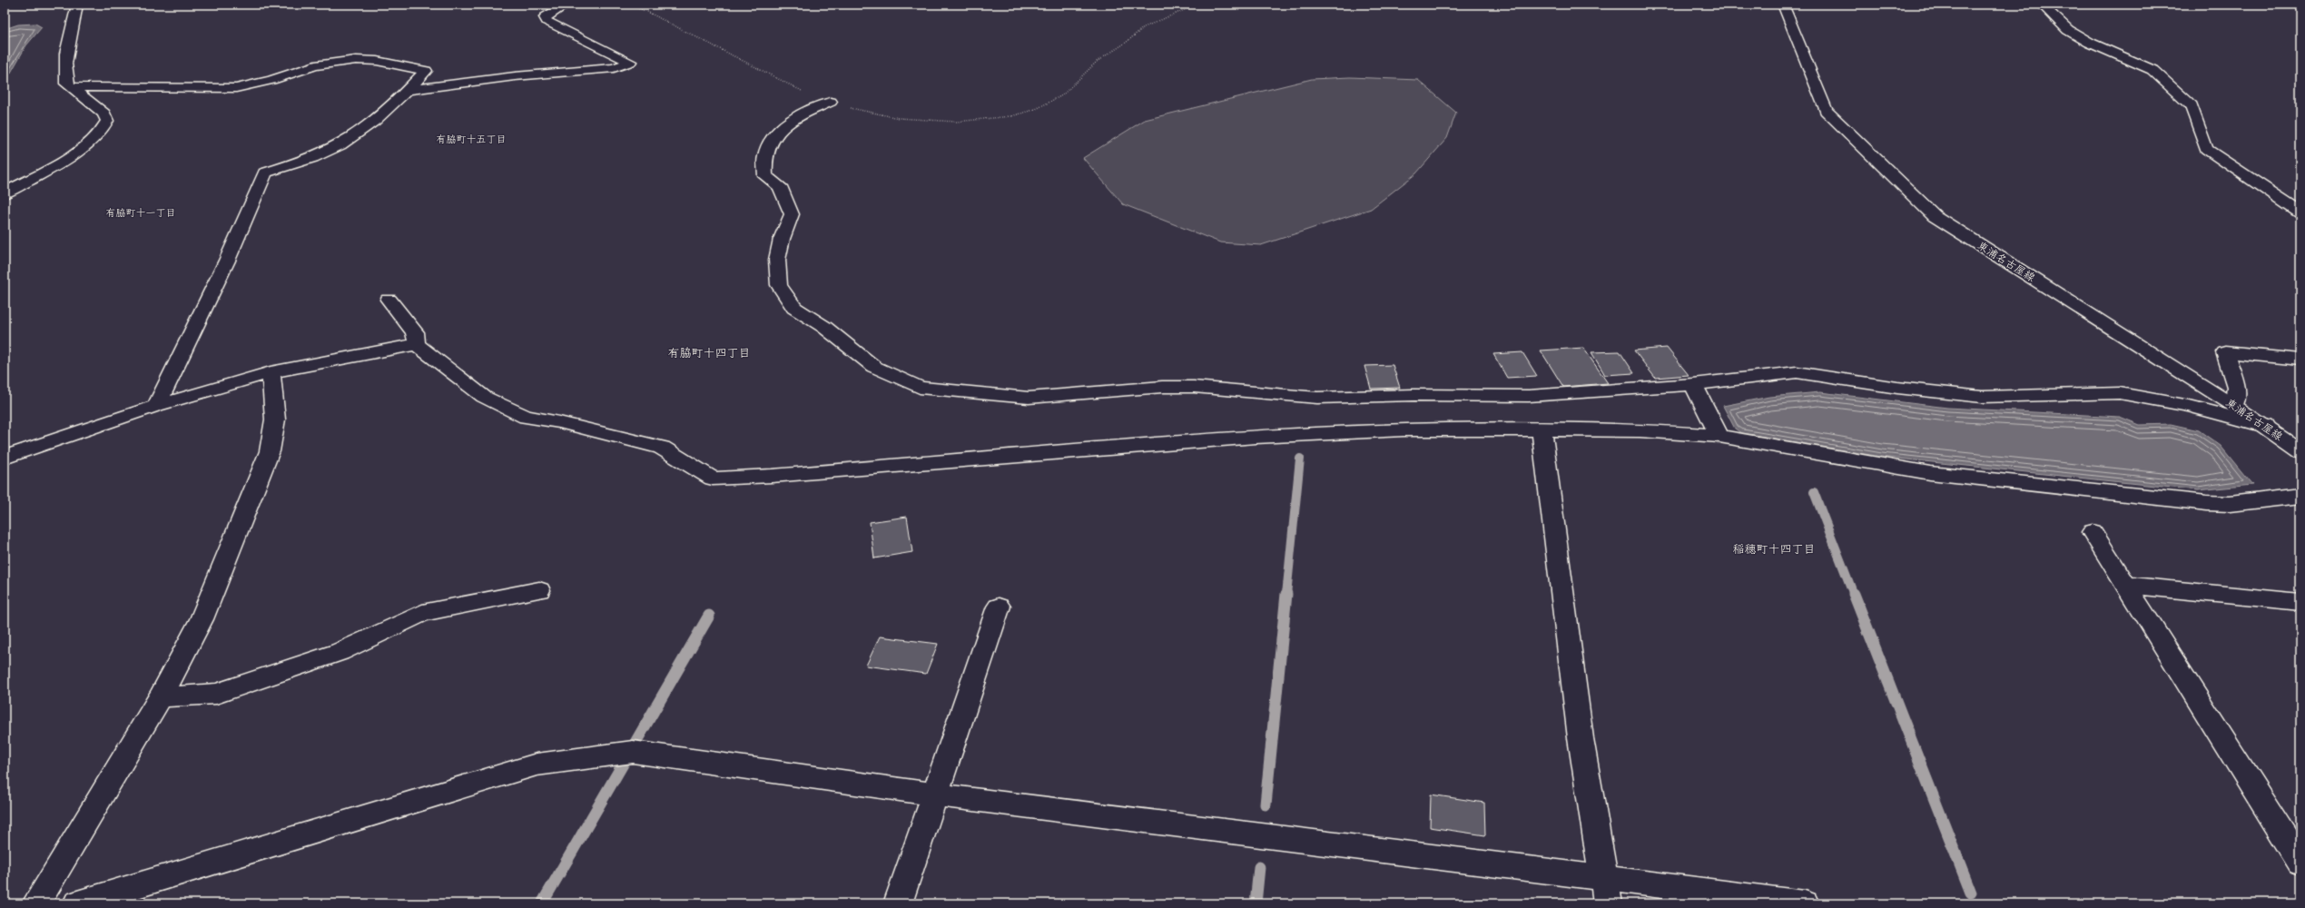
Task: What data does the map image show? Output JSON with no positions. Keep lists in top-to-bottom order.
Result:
{
  "streets": {
    "street": ["東浦名古屋線"]
  },
  "districts": [
    "有脇町十五丁目",
    "有脇町十一丁目",
    "有脇町十四丁目",
    "稲穂町十四丁目"
  ]
}
